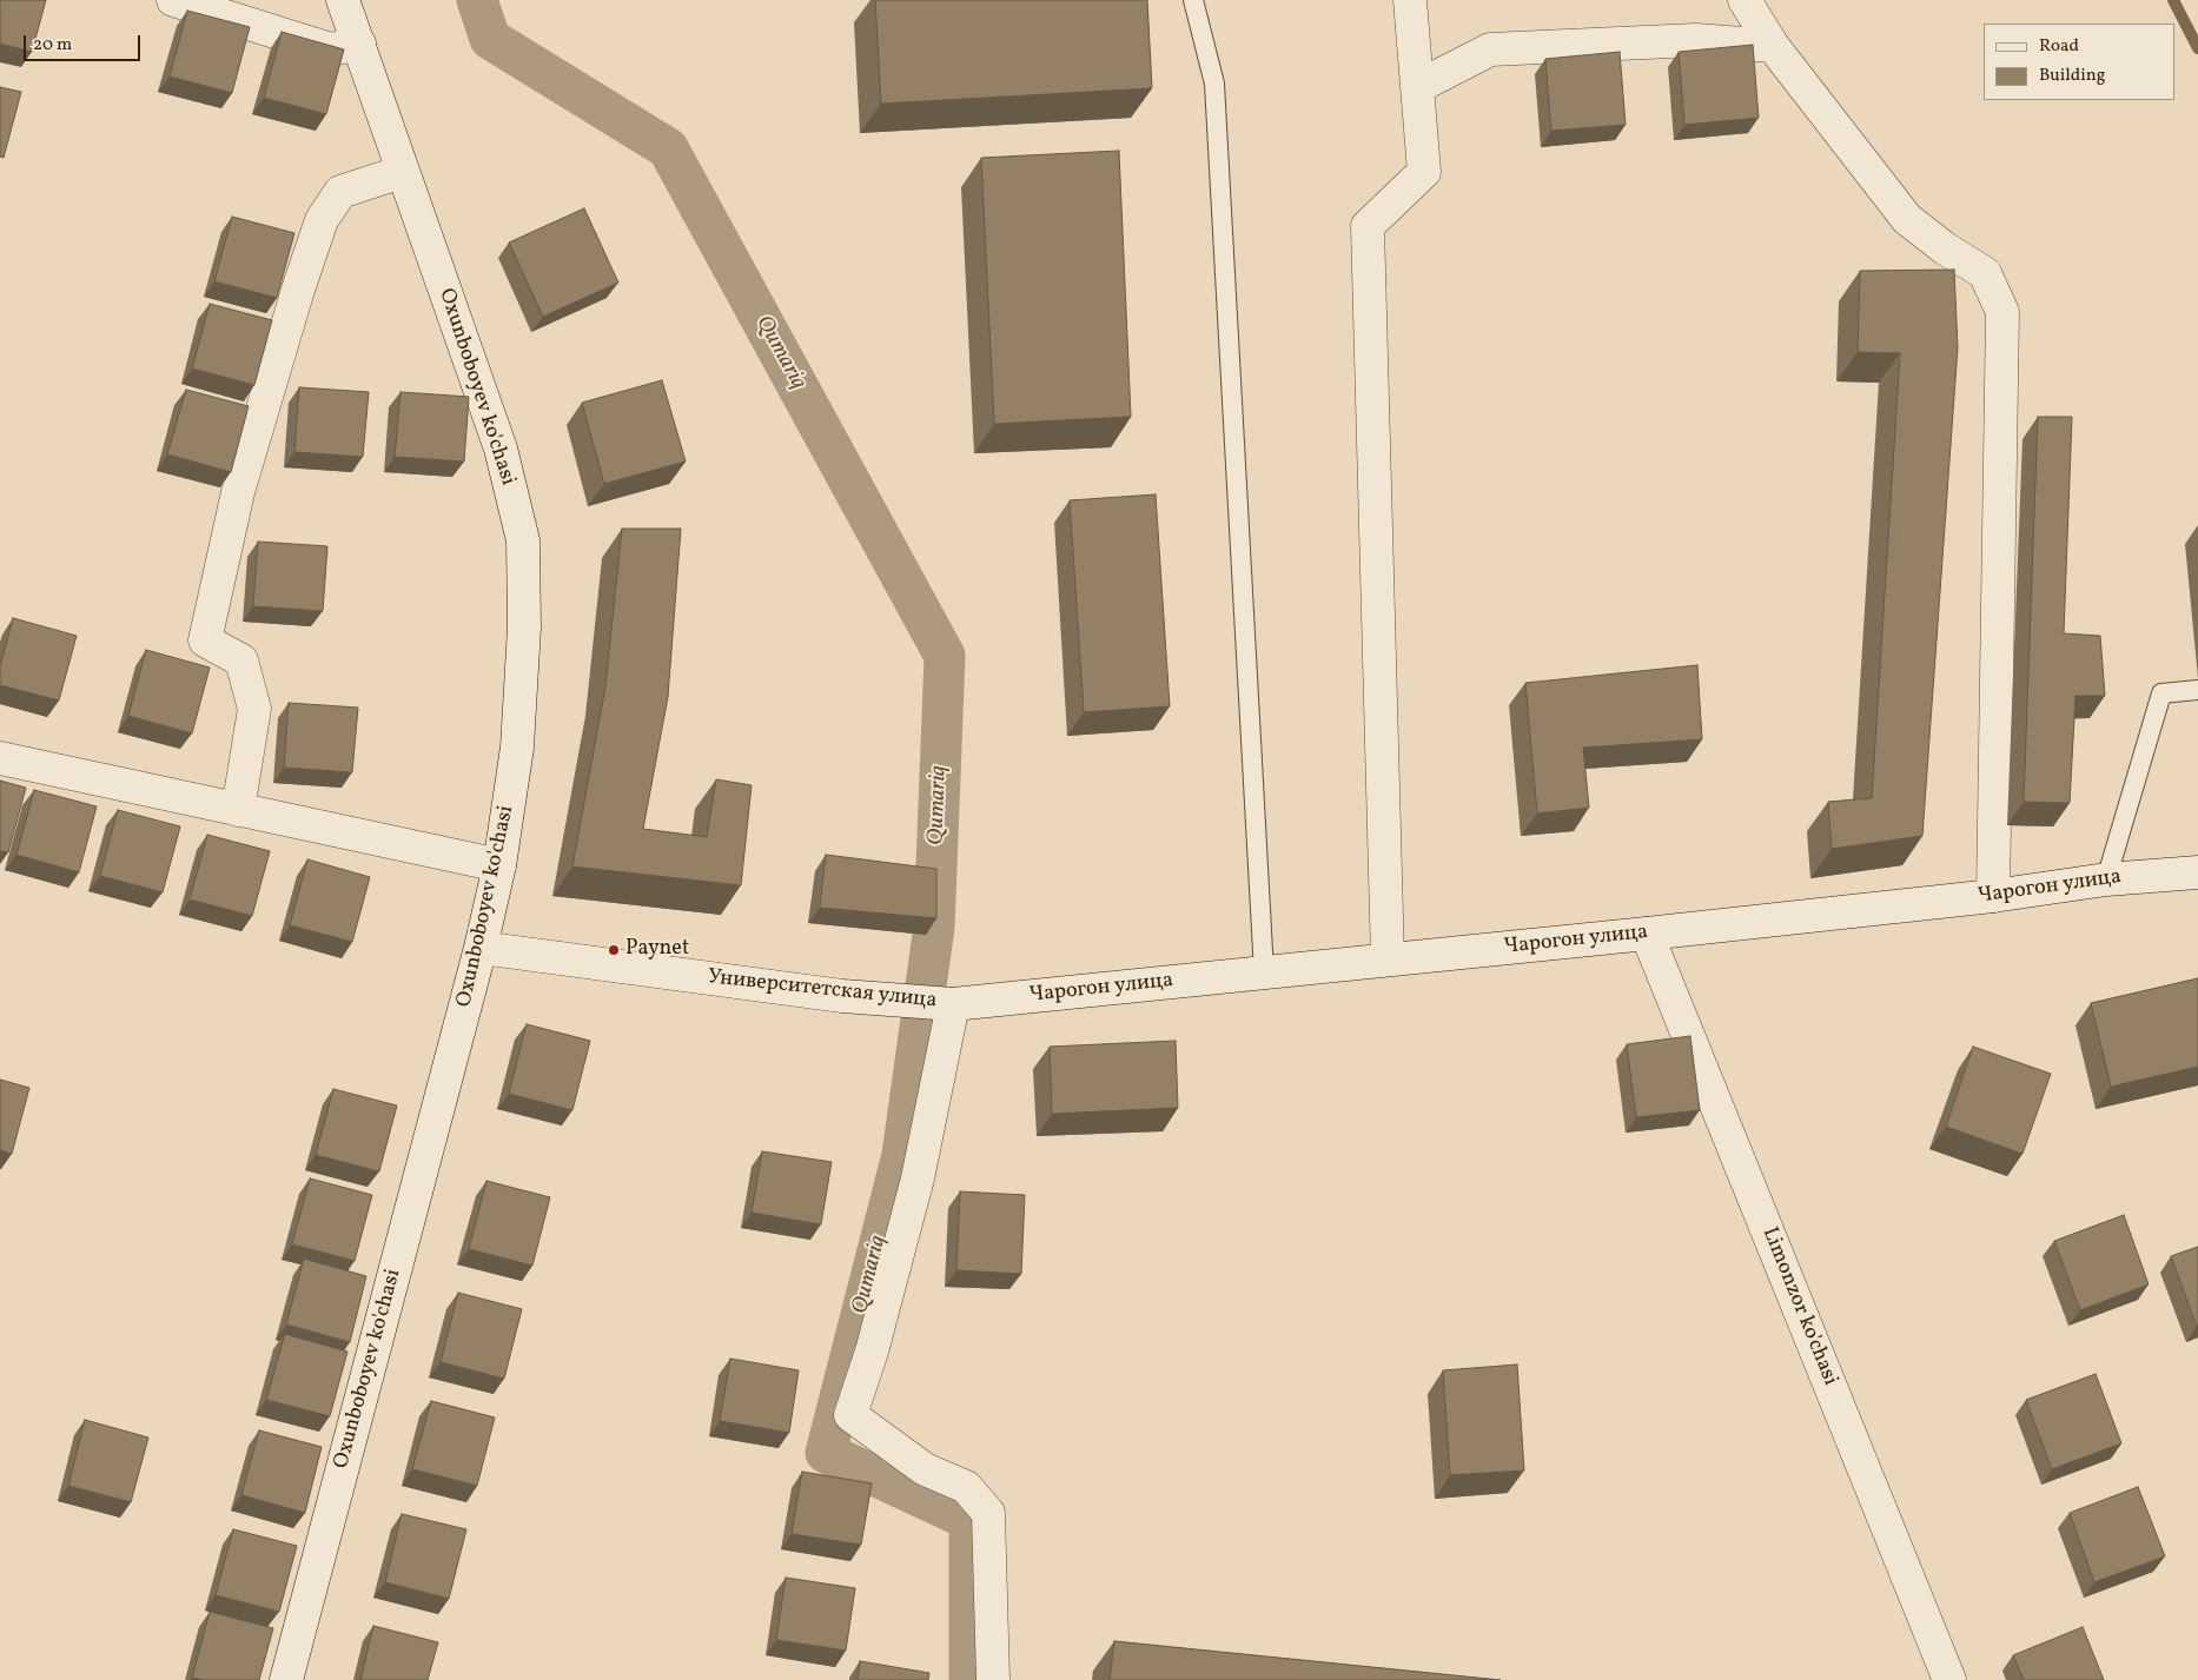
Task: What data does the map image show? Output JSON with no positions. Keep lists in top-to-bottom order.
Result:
{
  "streets": {
    "street": [
      "Oxunboboyev ko'chasi",
      "Чарогон улица",
      "Университетская улица",
      "Limonzor ko'chasi"
    ]
  },
  "crossings": [
    ["Oxunboboyev ko'chasi", "Университетская улица"],
    ["Чарогон улица", "Университетская улица"],
    ["Чарогон улица", "Limonzor ko'chasi"]
  ],
  "water": ["Qumariq"],
  "places": ["Paynet"],
  "legend": ["Road", "Building"],
  "scale_bar": "20 m"
}
